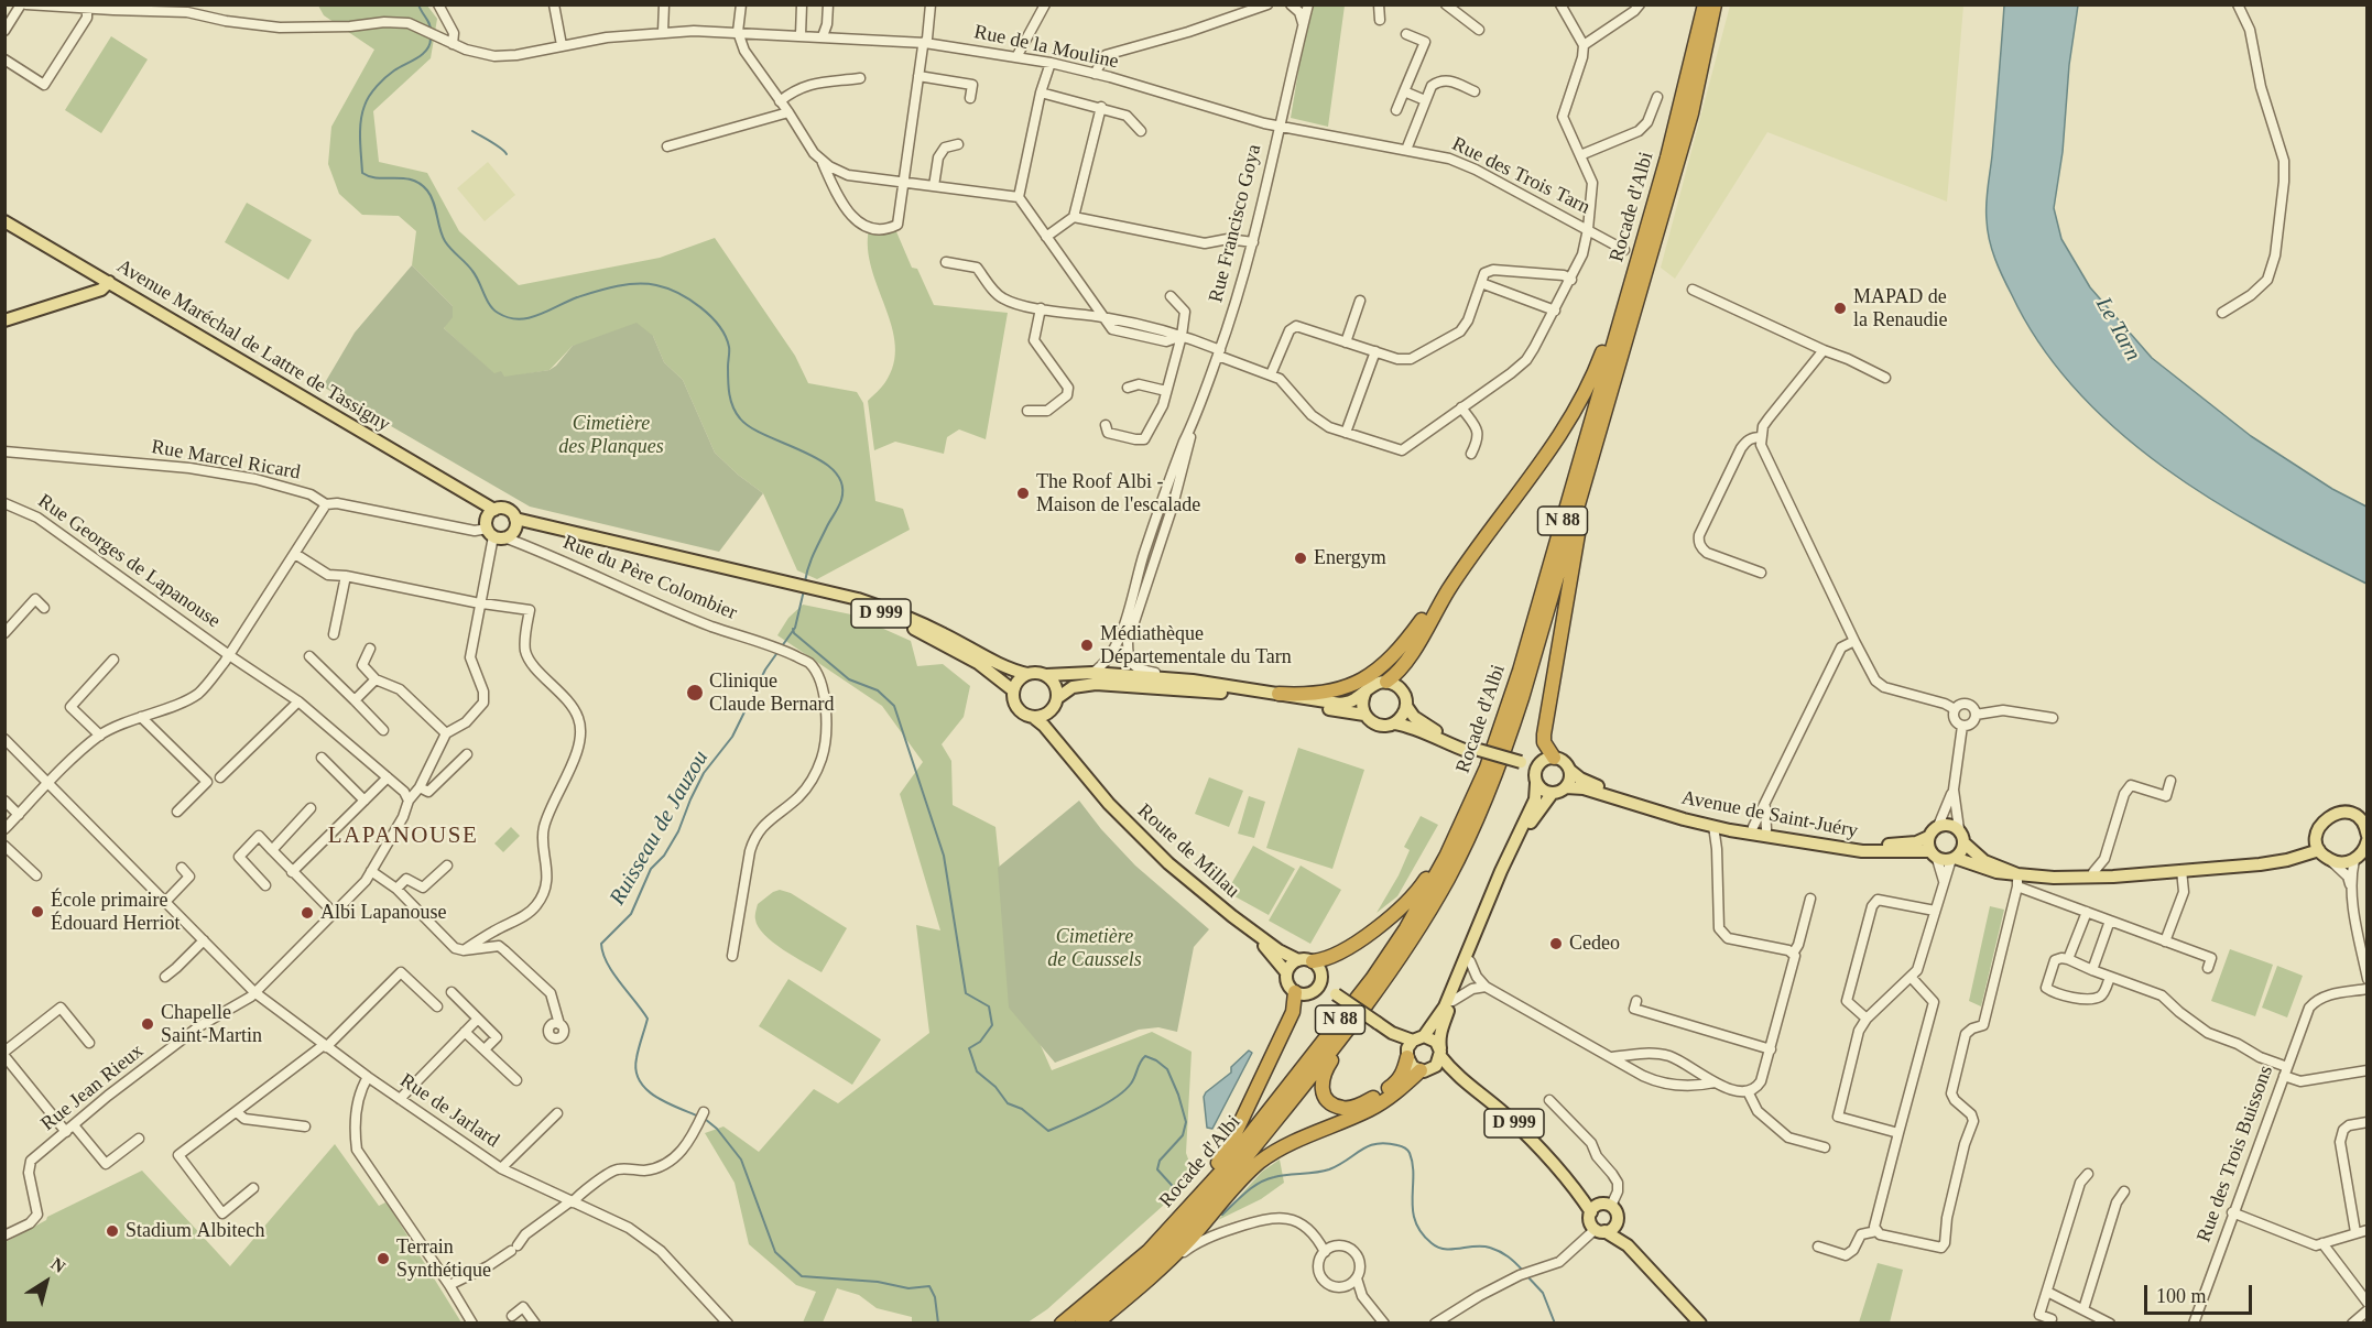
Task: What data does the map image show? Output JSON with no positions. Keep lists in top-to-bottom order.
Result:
{
  "streets": {
    "highway": ["Rocade d'Albi", "N 88"],
    "main road": [
      "Avenue Maréchal de Lattre de Tassigny",
      "D 999",
      "Avenue de Saint-Juéry",
      "Route de Millau"
    ],
    "street": [
      "Rue de la Mouline",
      "Rue des Trois Tarn",
      "Rue Francisco Goya",
      "Rue Marcel Ricard",
      "Rue Georges de Lapanouse",
      "Rue du Père Colombier",
      "Rue Jean Rieux",
      "Rue de Jarlard",
      "Rue des Trois Buissons"
    ]
  },
  "crossings": [
    ["Rue de la Mouline", "Rue des Trois Tarn"],
    ["Rue de la Mouline", "Rue Francisco Goya"],
    ["Rue des Trois Tarn", "Rue Francisco Goya"],
    ["Avenue Maréchal de Lattre de Tassigny", "Rue Marcel Ricard"],
    ["Avenue Maréchal de Lattre de Tassigny", "Rue du Père Colombier"],
    ["Rue Marcel Ricard", "Rue du Père Colombier"],
    ["Rue Georges de Lapanouse", "Rue Jean Rieux"],
    ["D 999", "Route de Millau"],
    ["Rue Jean Rieux", "Rue de Jarlard"]
  ],
  "districts": ["LAPANOUSE"],
  "water": ["Le Tarn", "Ruisseau de Jauzou"],
  "parks": ["Cimetière des Planques", "Cimetière de Caussels"],
  "places": [
    "MAPAD de la Renaudie",
    "The Roof Albi - Maison de l'escalade",
    "Energym",
    "Médiathèque Départementale du Tarn",
    "Clinique Claude Bernard",
    "École primaire Édouard Herriot",
    "Albi Lapanouse",
    "Cedeo",
    "Chapelle Saint-Martin",
    "Stadium Albitech",
    "Terrain Synthétique"
  ],
  "scale_bar": "100 m",
  "north": "top right"
}
